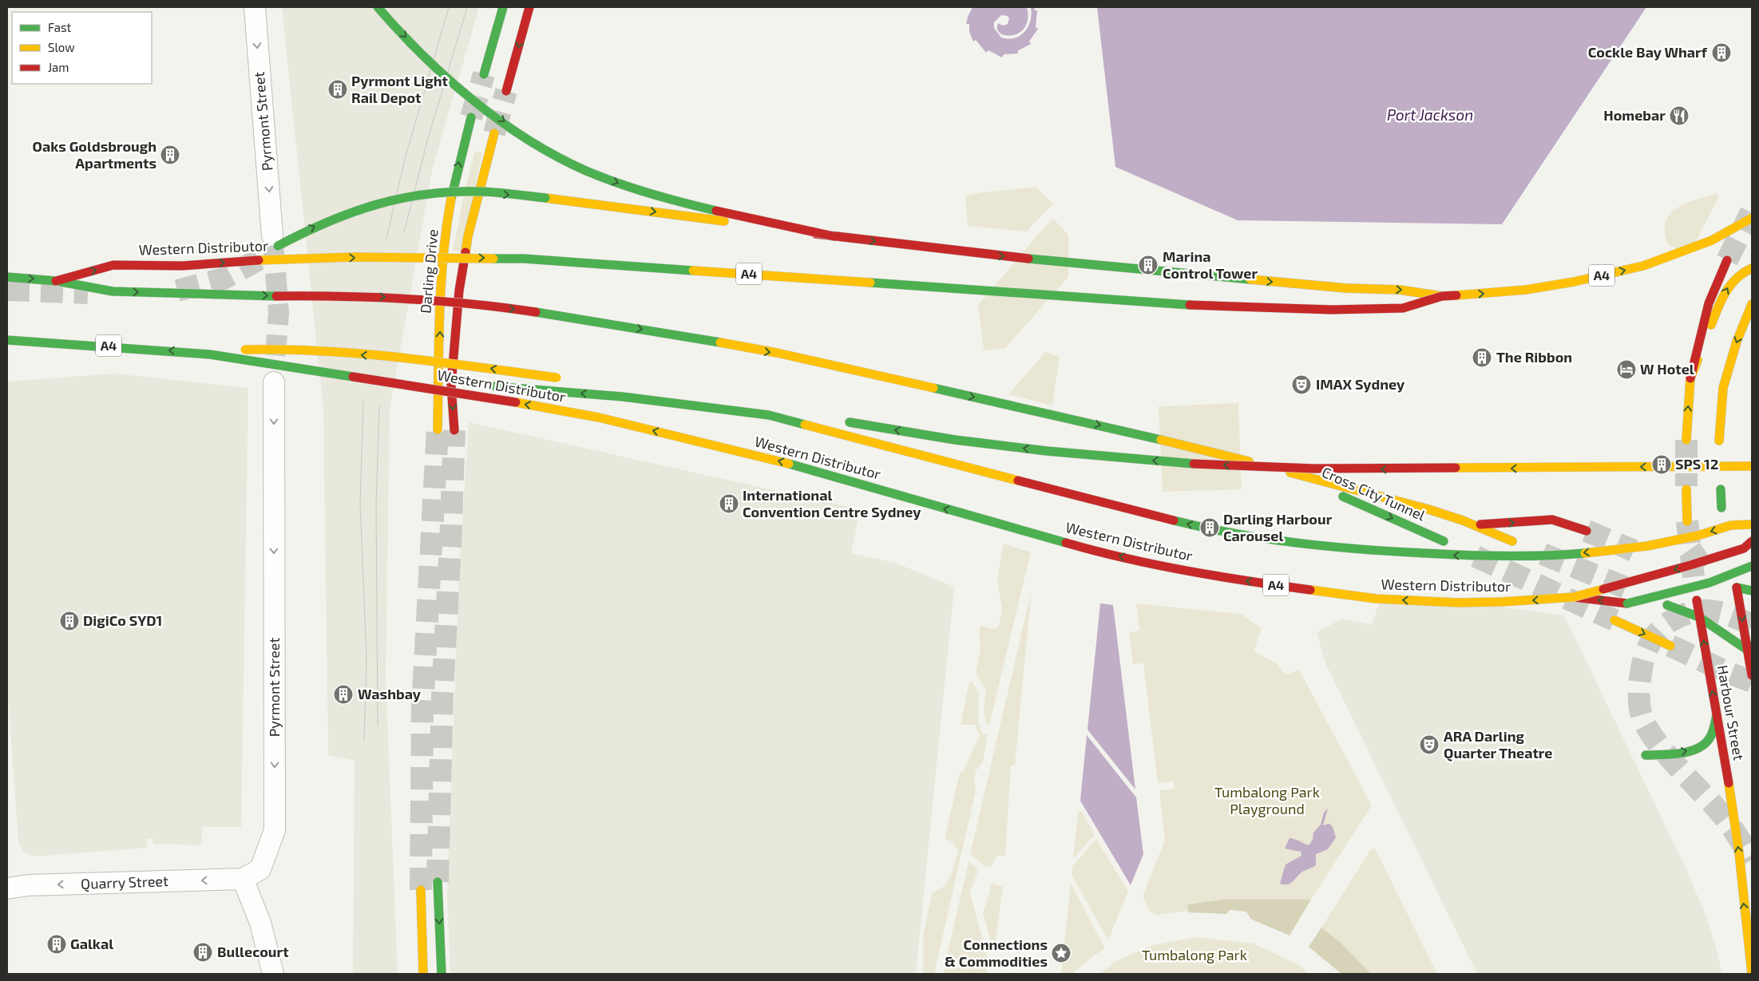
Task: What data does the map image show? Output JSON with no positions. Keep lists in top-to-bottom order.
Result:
{
  "streets": {
    "main road": [
      "Western Distributor",
      "Darling Drive",
      "A4",
      "Cross City Tunnel",
      "Harbour Street"
    ],
    "street": ["Pyrmont Street", "Quarry Street"]
  },
  "crossings": [
    ["Pyrmont Street", "Quarry Street"]
  ],
  "one_way": ["Pyrmont Street", "Quarry Street"],
  "water": ["Port Jackson"],
  "parks": ["Tumbalong Park Playground", "Tumbalong Park"],
  "places": {
    "building": [
      "Cockle Bay Wharf",
      "Pyrmont Light Rail Depot",
      "Oaks Goldsbrough Apartments",
      "Marina Control Tower",
      "The Ribbon",
      "SPS 12",
      "International Convention Centre Sydney",
      "Darling Harbour Carousel",
      "DigiCo SYD1",
      "Washbay",
      "Galkal",
      "Bullecourt"
    ],
    "restaurant": ["Homebar"],
    "hotel": ["W Hotel"],
    "theatre": ["IMAX Sydney", "ARA Darling Quarter Theatre"],
    "place": ["Connections & Commodities"]
  },
  "legend": ["Fast", "Slow", "Jam"]
}
